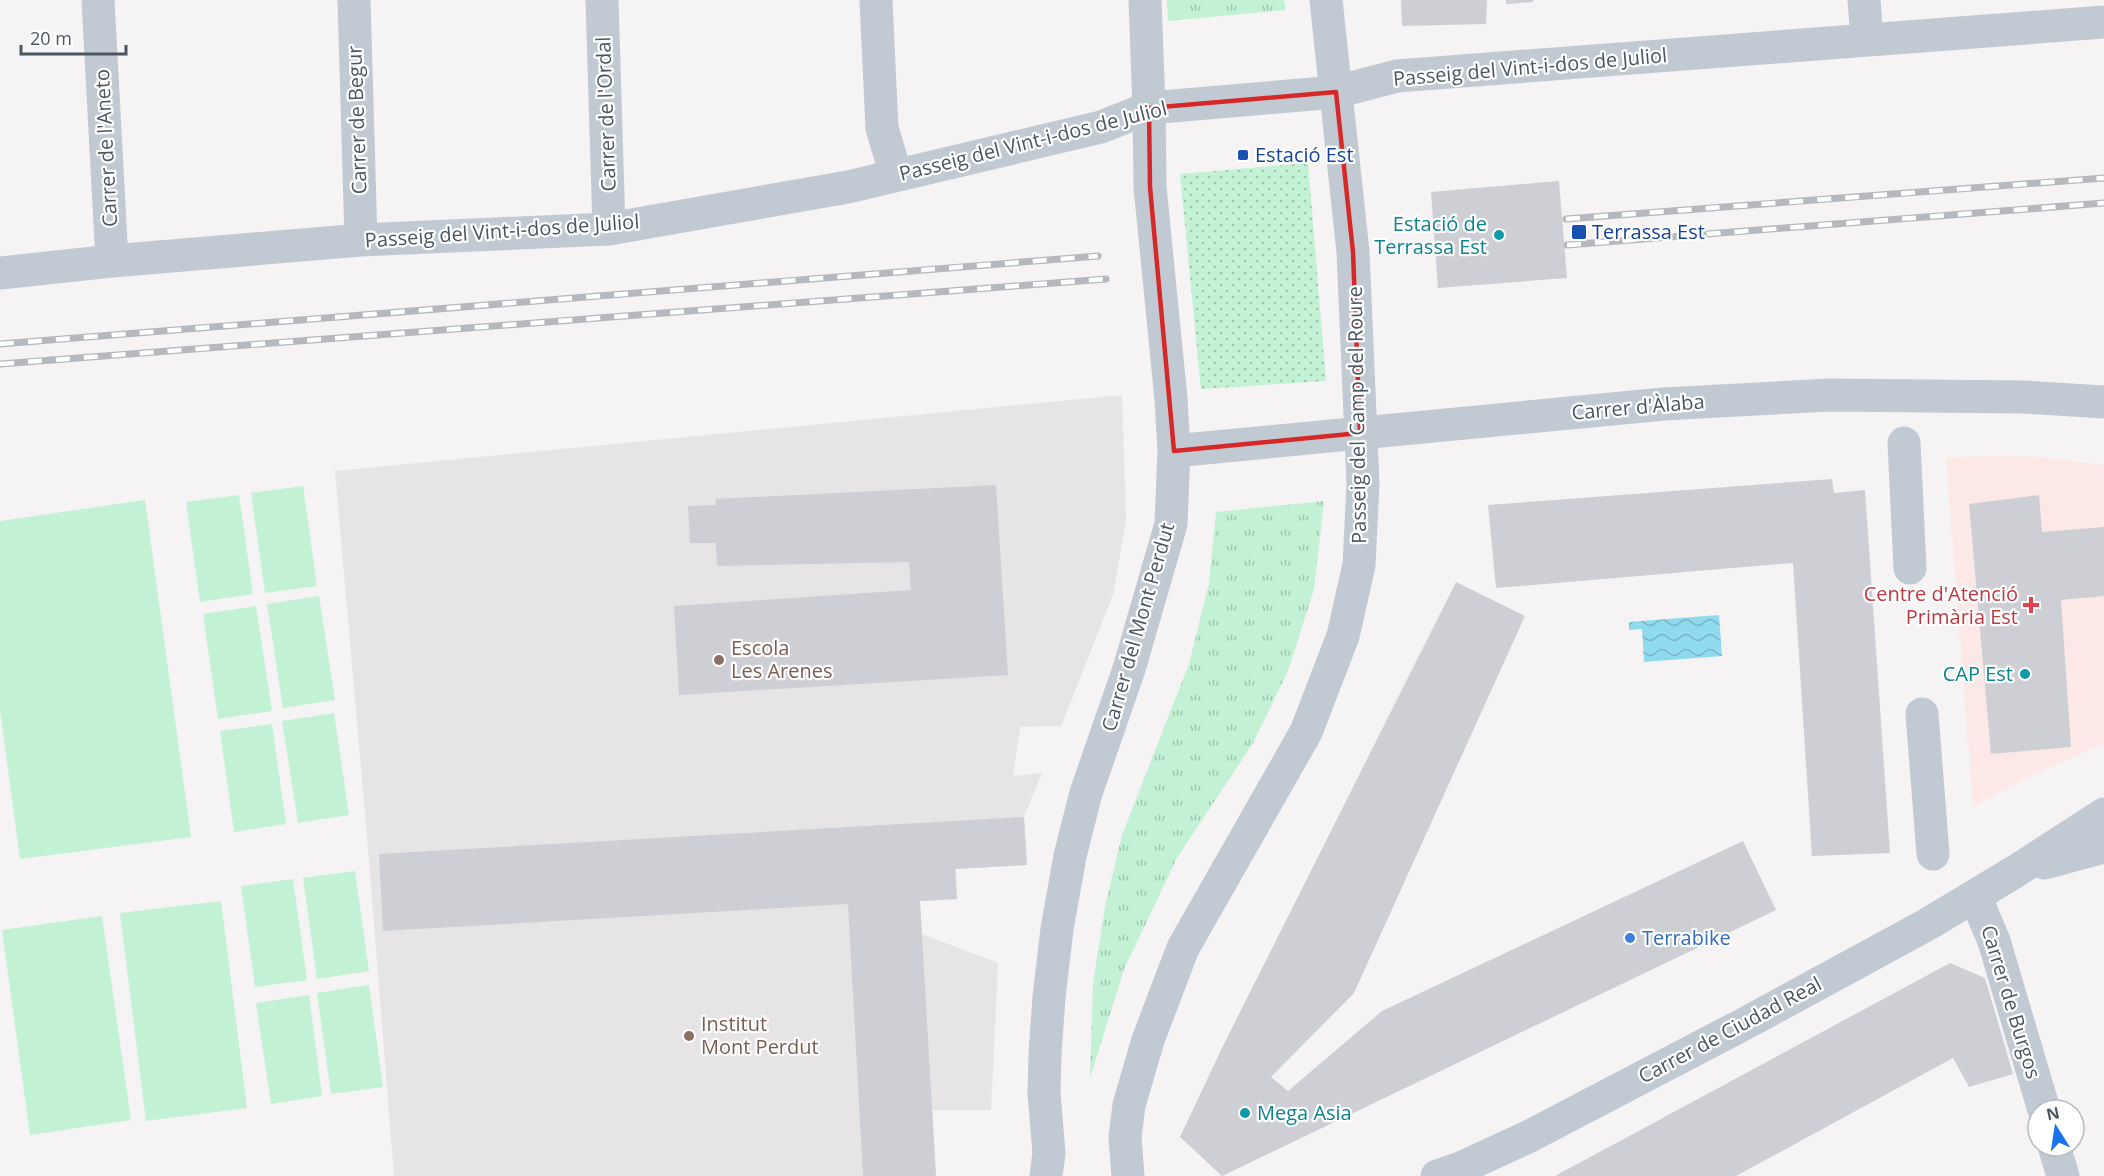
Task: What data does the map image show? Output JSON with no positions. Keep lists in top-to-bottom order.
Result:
{
  "streets": {
    "street": [
      "Passeig del Vint-i-dos de Juliol",
      "Carrer de l'Ordal",
      "Carrer de Begur",
      "Carrer de l'Aneto",
      "Carrer d'Àlaba",
      "Passeig del Camp del Roure",
      "Carrer del Mont Perdut",
      "Carrer de Burgos",
      "Carrer de Ciudad Real"
    ]
  },
  "crossings": [
    ["Passeig del Vint-i-dos de Juliol", "Carrer de l'Ordal"],
    ["Passeig del Vint-i-dos de Juliol", "Carrer de Begur"],
    ["Passeig del Vint-i-dos de Juliol", "Carrer de l'Aneto"],
    ["Passeig del Vint-i-dos de Juliol", "Passeig del Camp del Roure"],
    ["Passeig del Vint-i-dos de Juliol", "Carrer del Mont Perdut"],
    ["Carrer d'Àlaba", "Passeig del Camp del Roure"],
    ["Carrer d'Àlaba", "Carrer del Mont Perdut"],
    ["Carrer de Burgos", "Carrer de Ciudad Real"]
  ],
  "places": {
    "transit": ["Estació Est", "Terrassa Est"],
    "other": [
      "Estació de Terrassa Est",
      "Escola Les Arenes",
      "CAP Est",
      "Terrabike",
      "Institut Mont Perdut",
      "Mega Asia"
    ],
    "health": ["Centre d'Atenció Primària Est"]
  },
  "scale_bar": "20 m",
  "north": "top"
}
